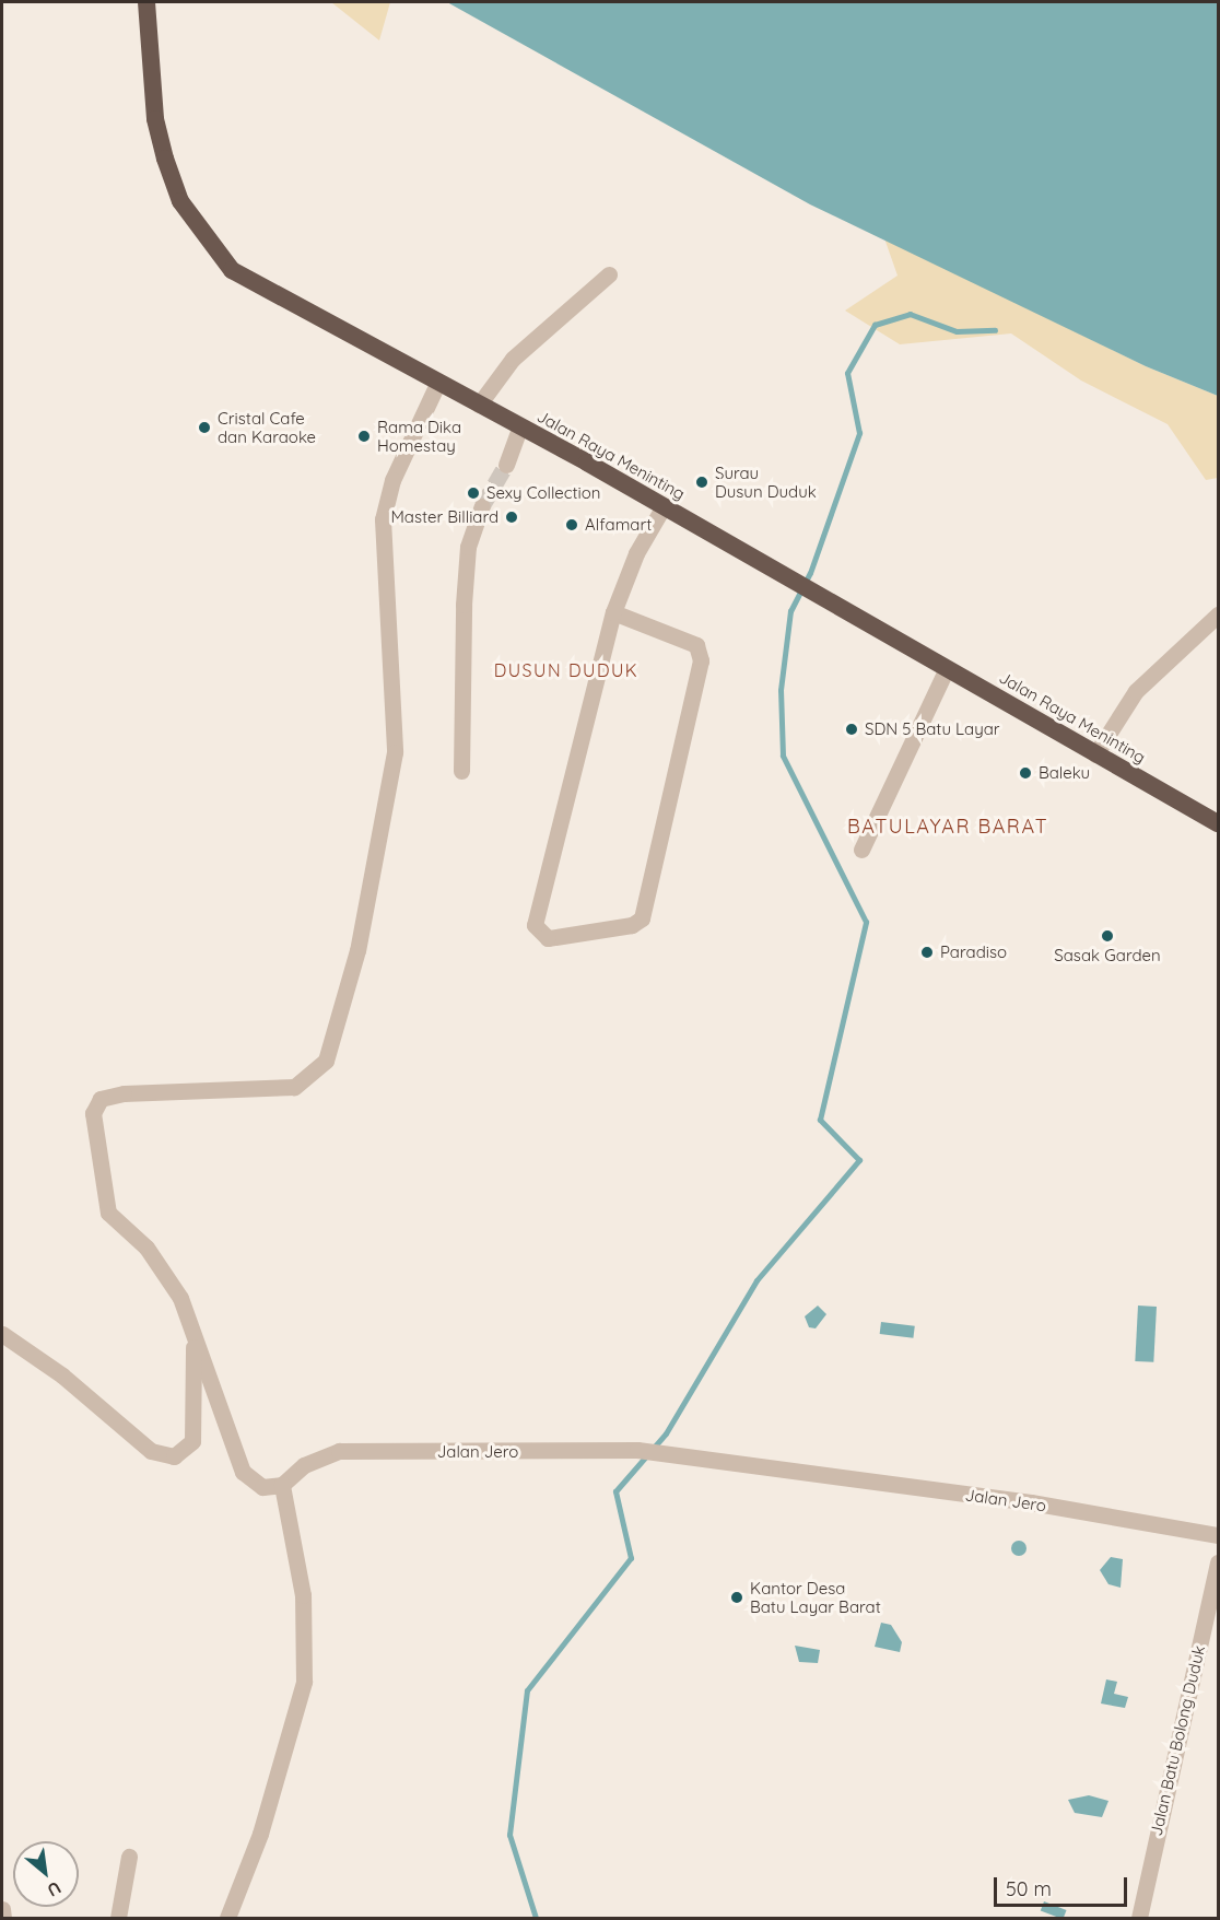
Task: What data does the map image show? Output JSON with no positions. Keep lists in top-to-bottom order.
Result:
{
  "streets": {
    "highway": ["Jalan Raya Meninting"],
    "street": ["Jalan Jero", "Jalan Batu Bolong Duduk"]
  },
  "districts": ["DUSUN DUDUK", "BATULAYAR BARAT"],
  "places": [
    "Cristal Cafe dan Karaoke",
    "Rama Dika Homestay",
    "Surau Dusun Duduk",
    "Sexy Collection",
    "Master Billiard",
    "Alfamart",
    "SDN 5 Batu Layar",
    "Baleku",
    "Sasak Garden",
    "Paradiso",
    "Kantor Desa Batu Layar Barat"
  ],
  "scale_bar": "50 m",
  "north": "bottom right"
}
